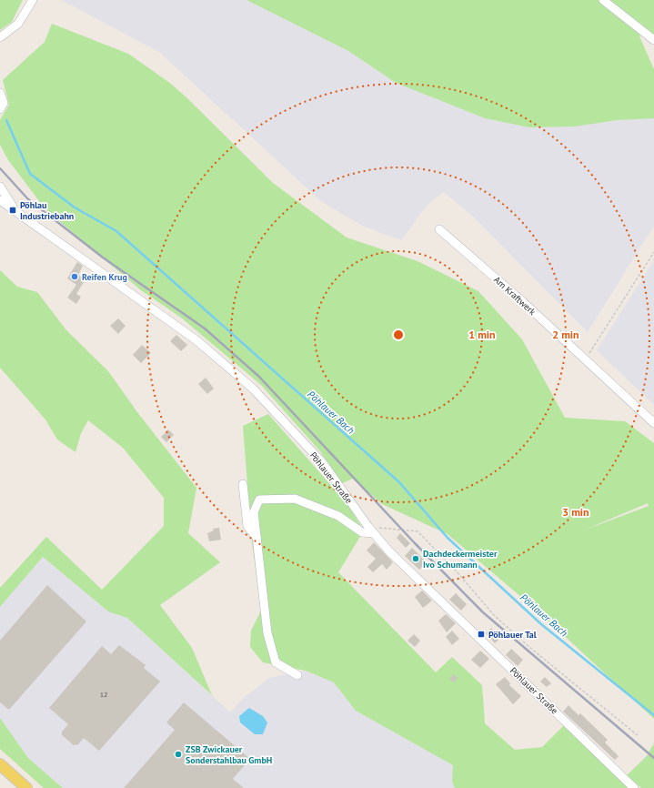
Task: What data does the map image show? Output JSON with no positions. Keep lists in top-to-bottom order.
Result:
{
  "streets": {
    "street": ["Am Kraftwerk", "Pöhlauer Straße"]
  },
  "water": ["Pöhlauer Bach"],
  "places": {
    "transit": ["Pöhlau Industriebahn", "Pöhlauer Tal"],
    "other": ["Reifen Krug", "Dachdeckermeister Ivo Schumann", "ZSB Zwickauer Sonderstahlbau GmbH"]
  },
  "house_numbers": ["12"],
  "rings": ["1 min", "2 min", "3 min"]
}
